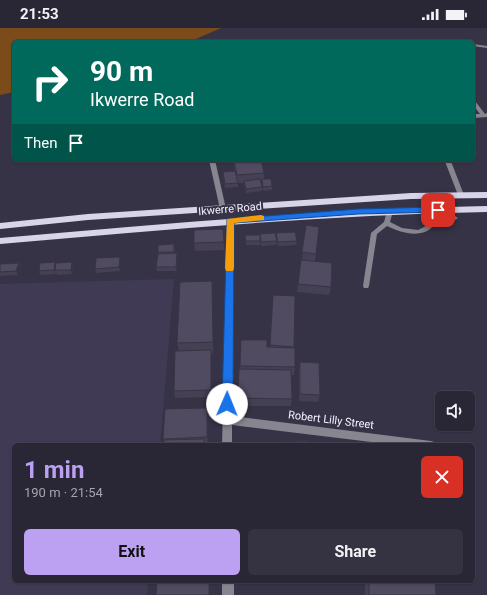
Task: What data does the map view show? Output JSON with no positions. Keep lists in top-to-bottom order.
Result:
{
  "streets": {
    "main road": ["Ikwerre Road"],
    "street": ["Robert Lilly Street"]
  },
  "page": {
    "status": "21:53",
    "turn": ["90 m", "Ikwerre Road"],
    "then": "Then",
    "heading": ["1 min", "190 m · 21:54"],
    "buttons": ["Exit", "Share"]
  }
}
